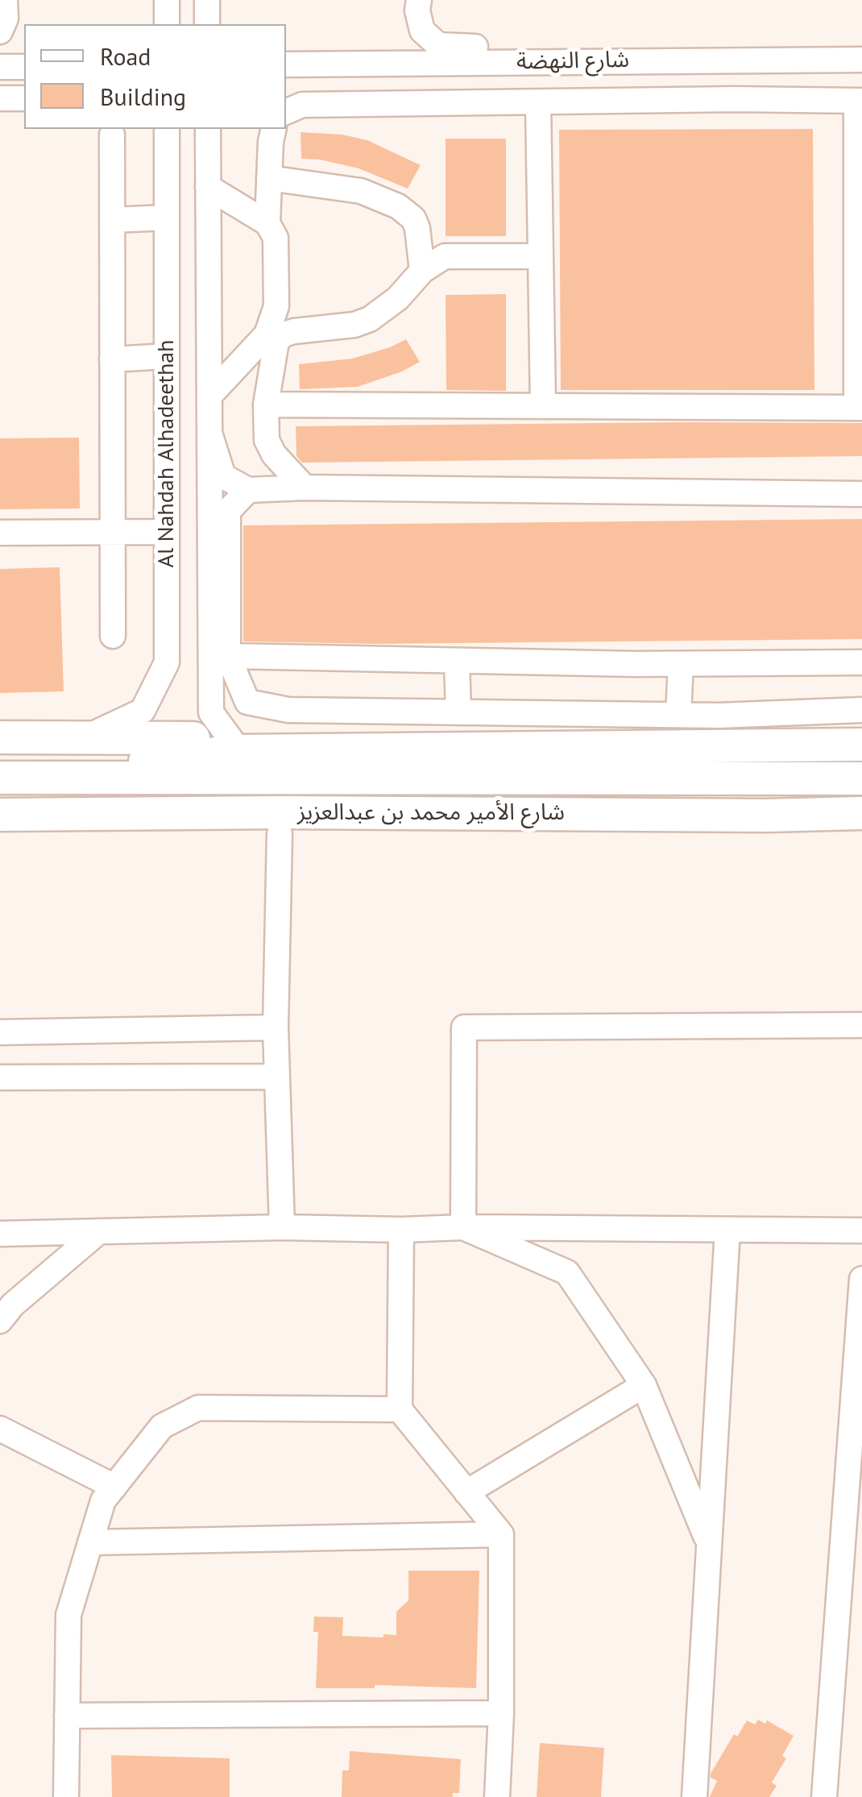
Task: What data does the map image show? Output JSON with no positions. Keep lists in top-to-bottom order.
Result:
{
  "streets": {
    "main road": ["شارع الأمير محمد بن عبدالعزيز"],
    "street": ["شارع النهضة", "Al Nahdah Alhadeethah"]
  },
  "legend": ["Road", "Building"]
}
